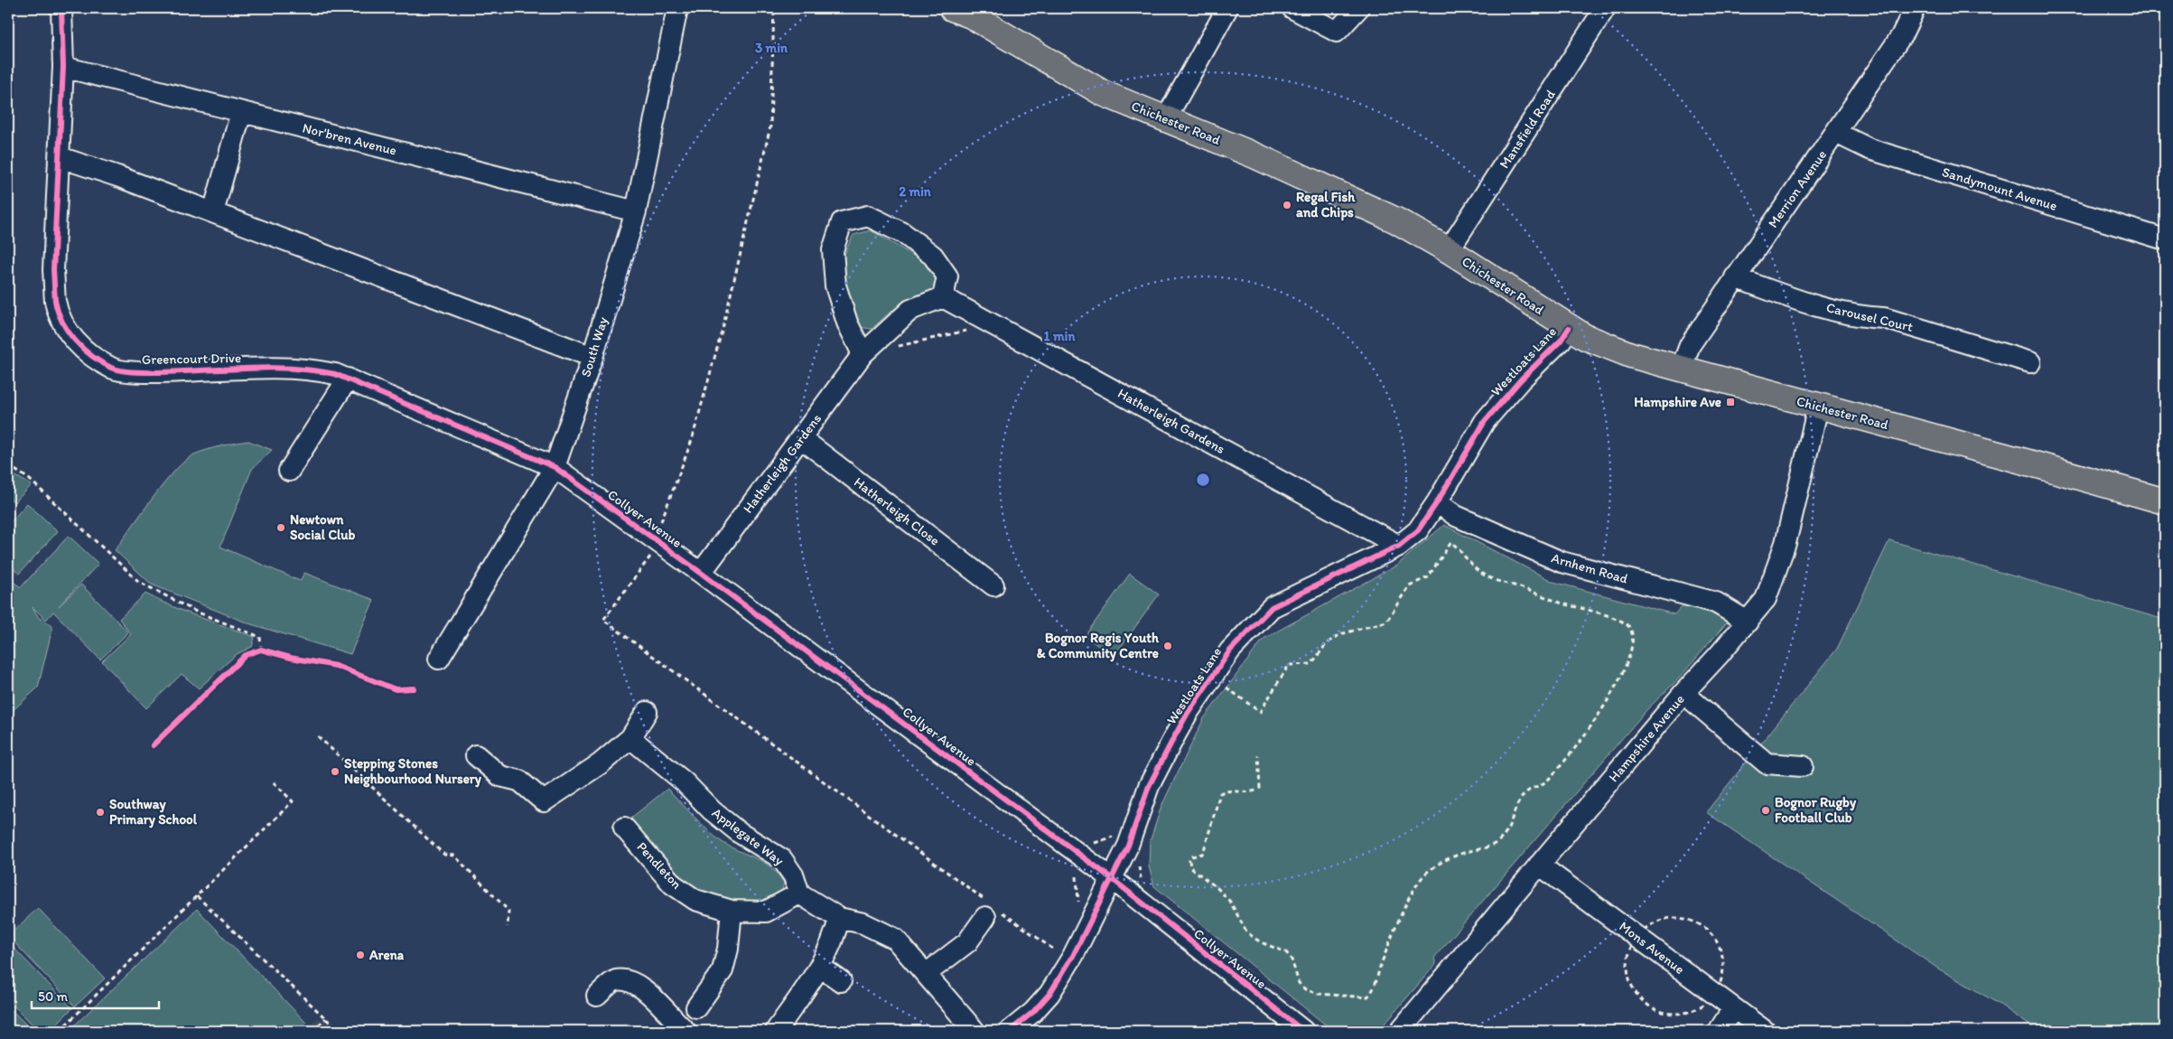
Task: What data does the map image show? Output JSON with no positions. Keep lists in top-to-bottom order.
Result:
{
  "streets": {
    "main road": ["Chichester Road"],
    "street": [
      "Mansfield Road",
      "Nor'bren Avenue",
      "Merrion Avenue",
      "Sandymount Avenue",
      "Carousel Court",
      "South Way",
      "Greencourt Drive",
      "Westloats Lane",
      "Hatherleigh Gardens",
      "Hatherleigh Close",
      "Collyer Avenue",
      "Arnhem Road",
      "Hampshire Avenue",
      "Applegate Way",
      "Pendleton",
      "Mons Avenue"
    ]
  },
  "crossings": [
    ["Chichester Road", "Mansfield Road"],
    ["Chichester Road", "Merrion Avenue"],
    ["Chichester Road", "Westloats Lane"],
    ["Chichester Road", "Hampshire Avenue"],
    ["Nor'bren Avenue", "South Way"],
    ["Nor'bren Avenue", "Greencourt Drive"],
    ["Merrion Avenue", "Sandymount Avenue"],
    ["Merrion Avenue", "Carousel Court"],
    ["South Way", "Greencourt Drive"],
    ["South Way", "Collyer Avenue"],
    ["Greencourt Drive", "Collyer Avenue"],
    ["Westloats Lane", "Hatherleigh Gardens"],
    ["Westloats Lane", "Collyer Avenue"],
    ["Westloats Lane", "Arnhem Road"],
    ["Hatherleigh Gardens", "Hatherleigh Close"],
    ["Hatherleigh Gardens", "Collyer Avenue"],
    ["Arnhem Road", "Hampshire Avenue"],
    ["Hampshire Avenue", "Mons Avenue"],
    ["Applegate Way", "Pendleton"]
  ],
  "places": {
    "other": [
      "Regal Fish and Chips",
      "Newtown Social Club",
      "Bognor Regis Youth & Community Centre",
      "Stepping Stones Neighbourhood Nursery",
      "Bognor Rugby Football Club",
      "Southway Primary School",
      "Arena"
    ],
    "transit": ["Hampshire Ave"]
  },
  "scale_bar": "50 m",
  "rings": ["3 min", "2 min", "1 min"]
}
